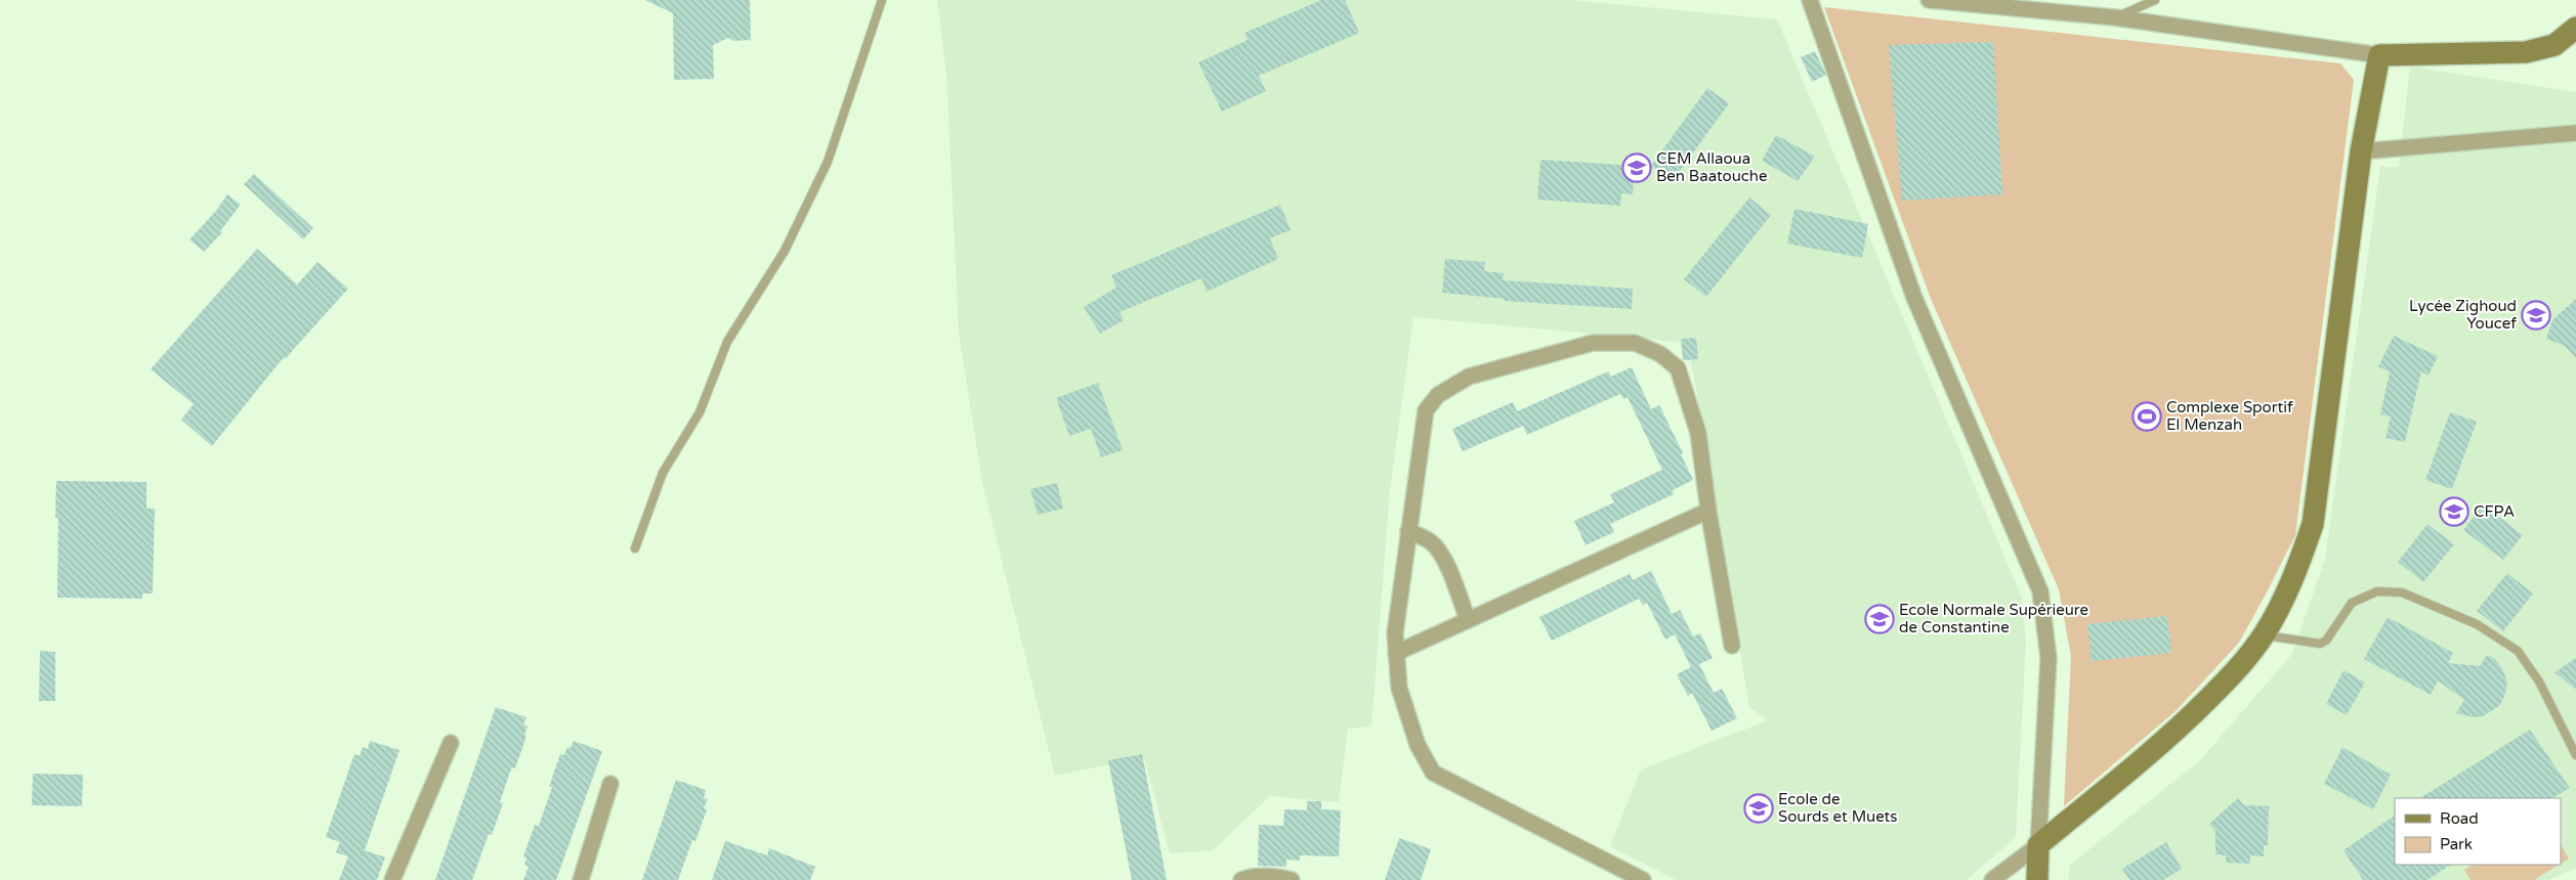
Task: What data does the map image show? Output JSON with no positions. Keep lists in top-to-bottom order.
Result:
{
  "places": {
    "school or university": [
      "CEM Allaoua Ben Baatouche",
      "Lycée Zighoud Youcef",
      "CFPA",
      "Ecole Normale Supérieure de Constantine",
      "Ecole de Sourds et Muets"
    ],
    "sports": ["Complexe Sportif El Menzah"]
  },
  "legend": ["Road", "Park"]
}
